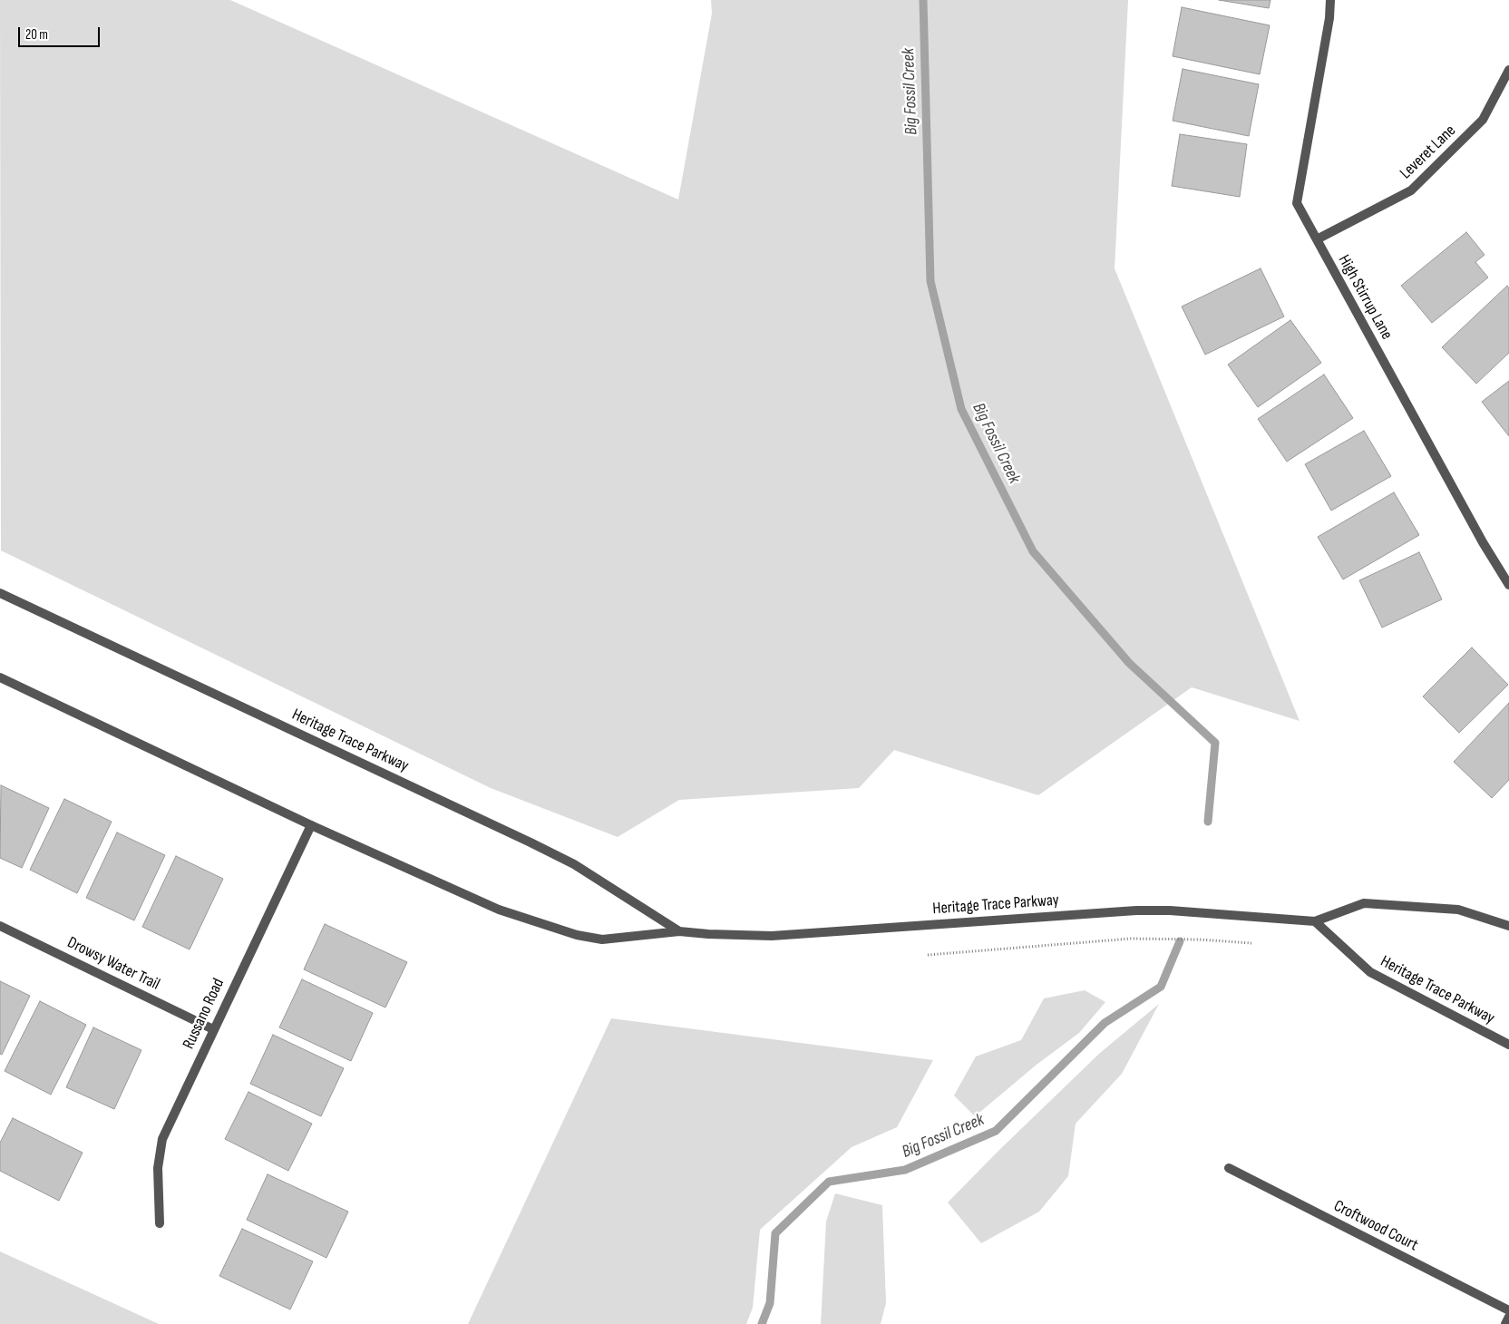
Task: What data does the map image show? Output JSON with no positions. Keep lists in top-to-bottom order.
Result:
{
  "streets": {
    "street": [
      "Leveret Lane",
      "High Stirrup Lane",
      "Heritage Trace Parkway",
      "Drowsy Water Trail",
      "Russano Road",
      "Croftwood Court"
    ]
  },
  "crossings": [
    ["Leveret Lane", "High Stirrup Lane"],
    ["Heritage Trace Parkway", "Russano Road"],
    ["Drowsy Water Trail", "Russano Road"]
  ],
  "water": ["Big Fossil Creek"],
  "scale_bar": "20 m"
}
